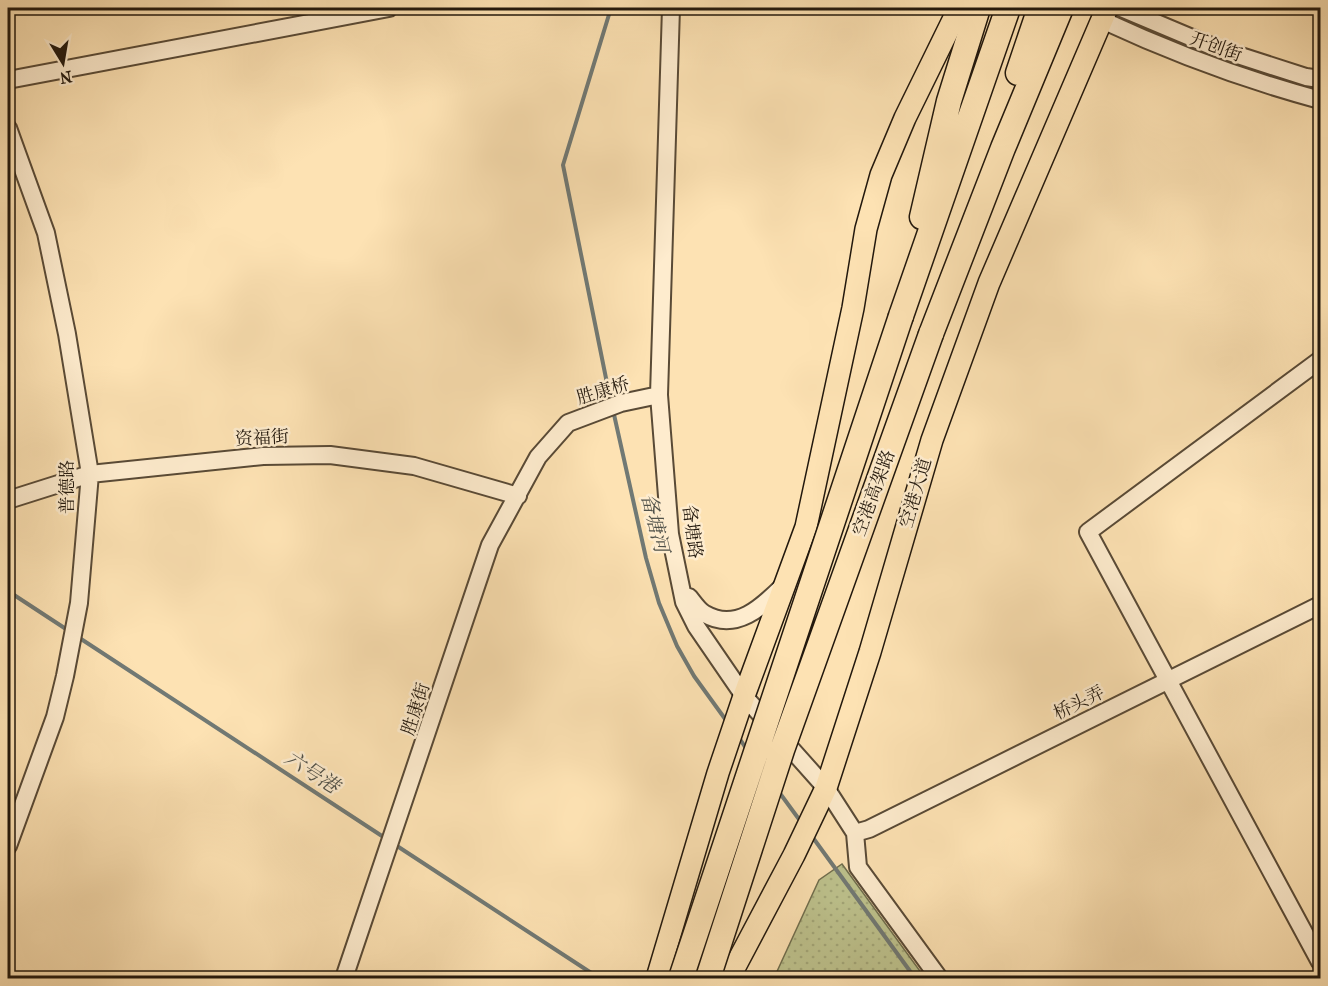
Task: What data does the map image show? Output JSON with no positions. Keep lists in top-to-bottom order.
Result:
{
  "streets": {
    "highway": ["空港高架路"],
    "main road": ["空港大道"],
    "street": [
      "开创街",
      "胜康桥",
      "资福街",
      "普德路",
      "备塘路",
      "桥头弄",
      "胜康街"
    ]
  },
  "crossings": [
    ["开创街", "空港大道"],
    ["胜康桥", "备塘路"],
    ["胜康桥", "胜康街"],
    ["资福街", "普德路"],
    ["资福街", "胜康街"],
    ["空港大道", "备塘路"],
    ["备塘路", "桥头弄"]
  ],
  "water": ["备塘河", "六号港"],
  "north": "bottom"
}
